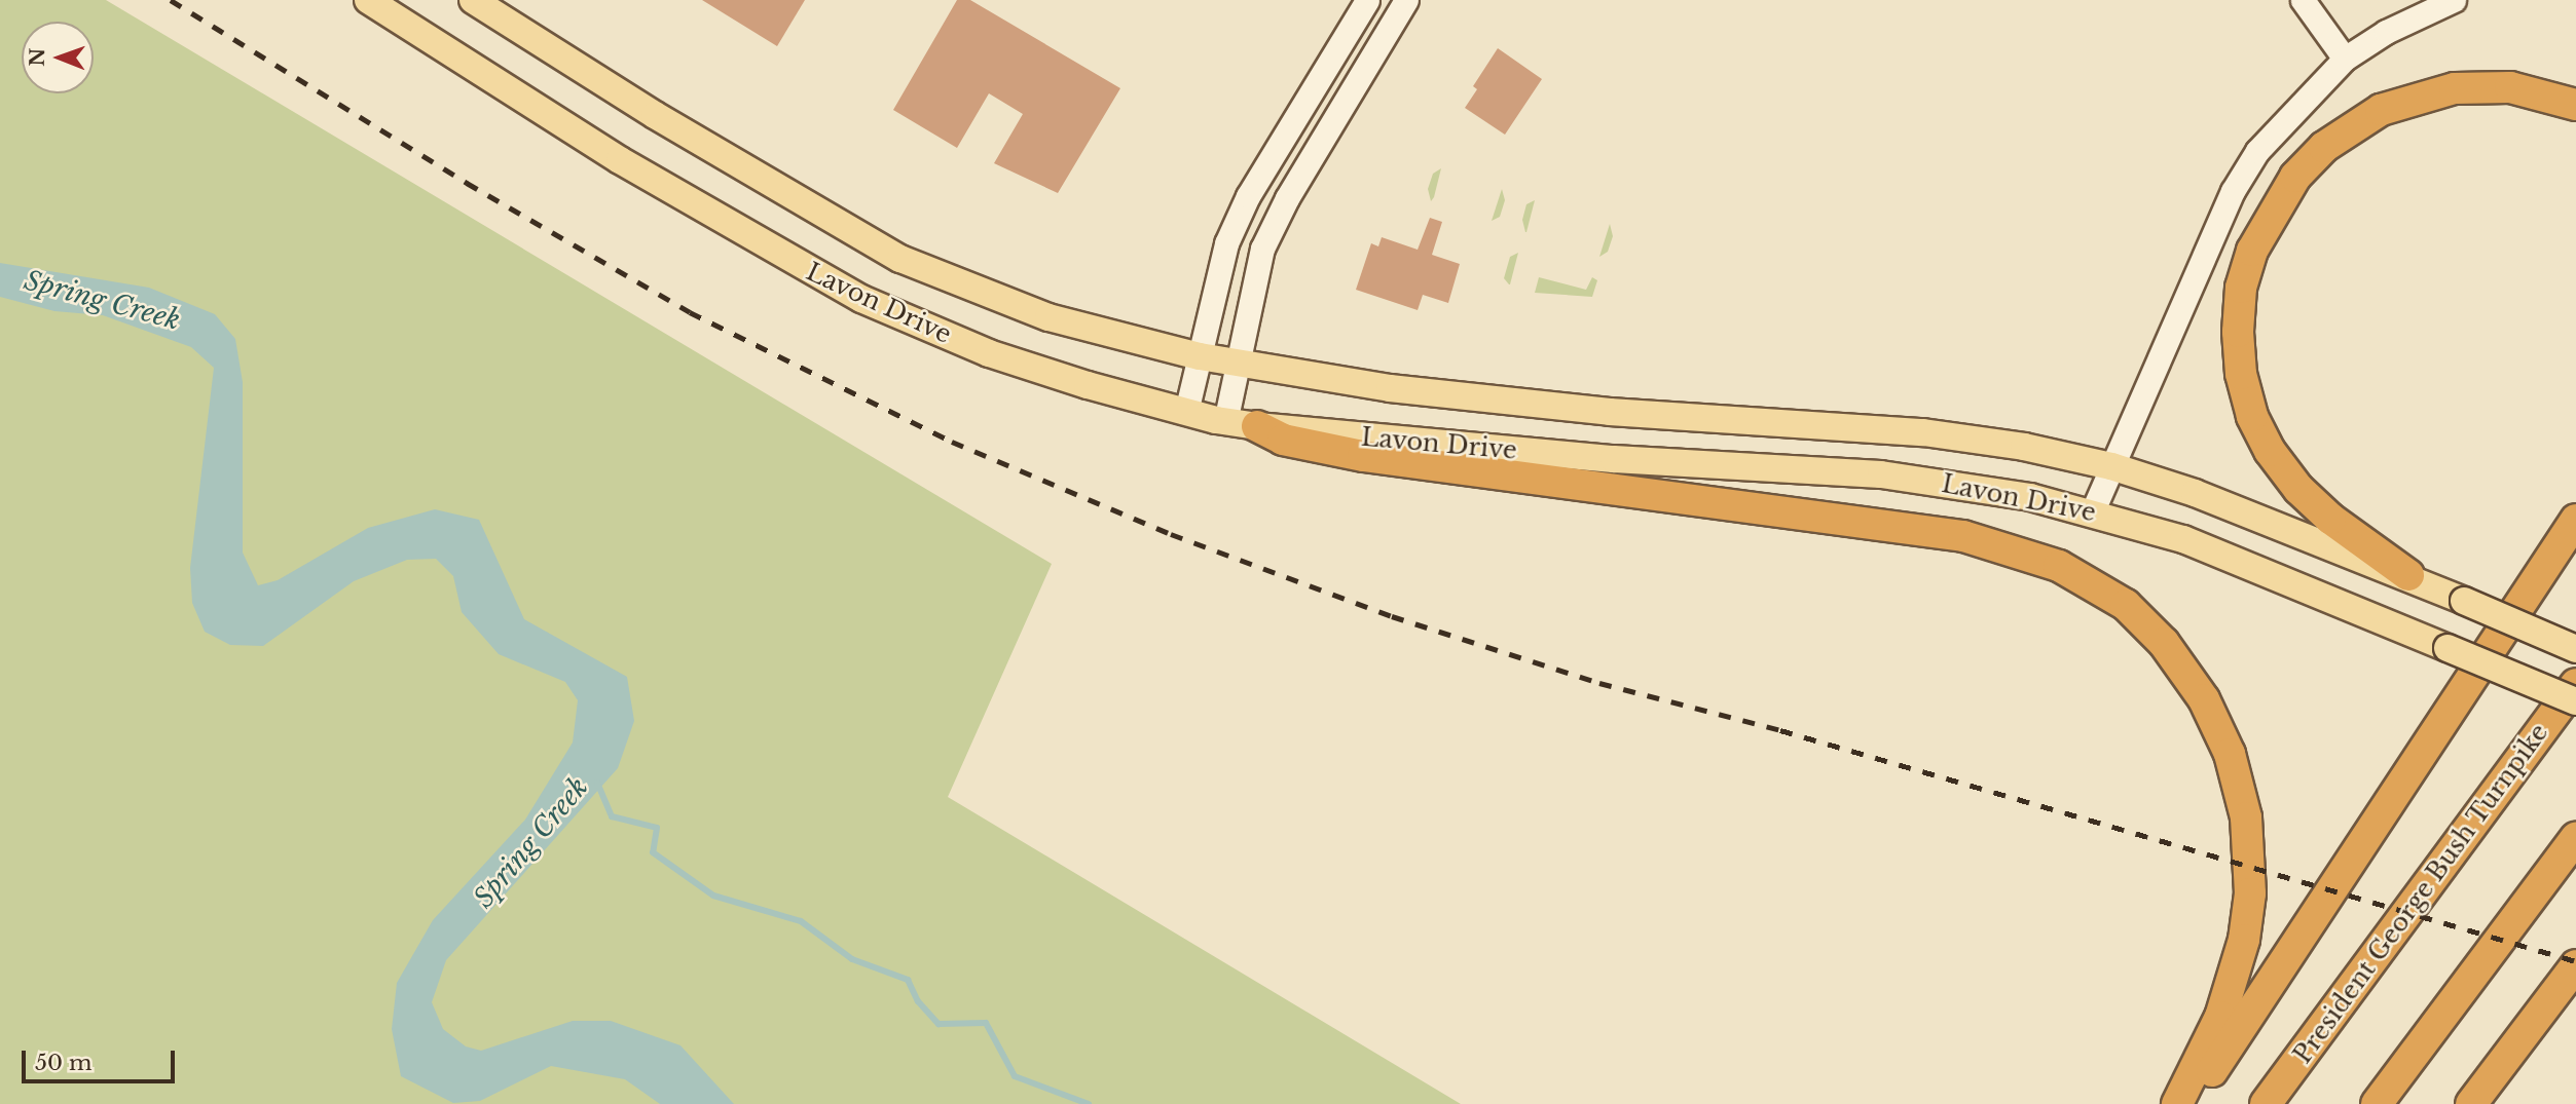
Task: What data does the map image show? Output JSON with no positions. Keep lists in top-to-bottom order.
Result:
{
  "streets": {
    "highway": ["President George Bush Turnpike"],
    "main road": ["Lavon Drive"]
  },
  "water": ["Spring Creek"],
  "scale_bar": "50 m",
  "north": "left"
}
